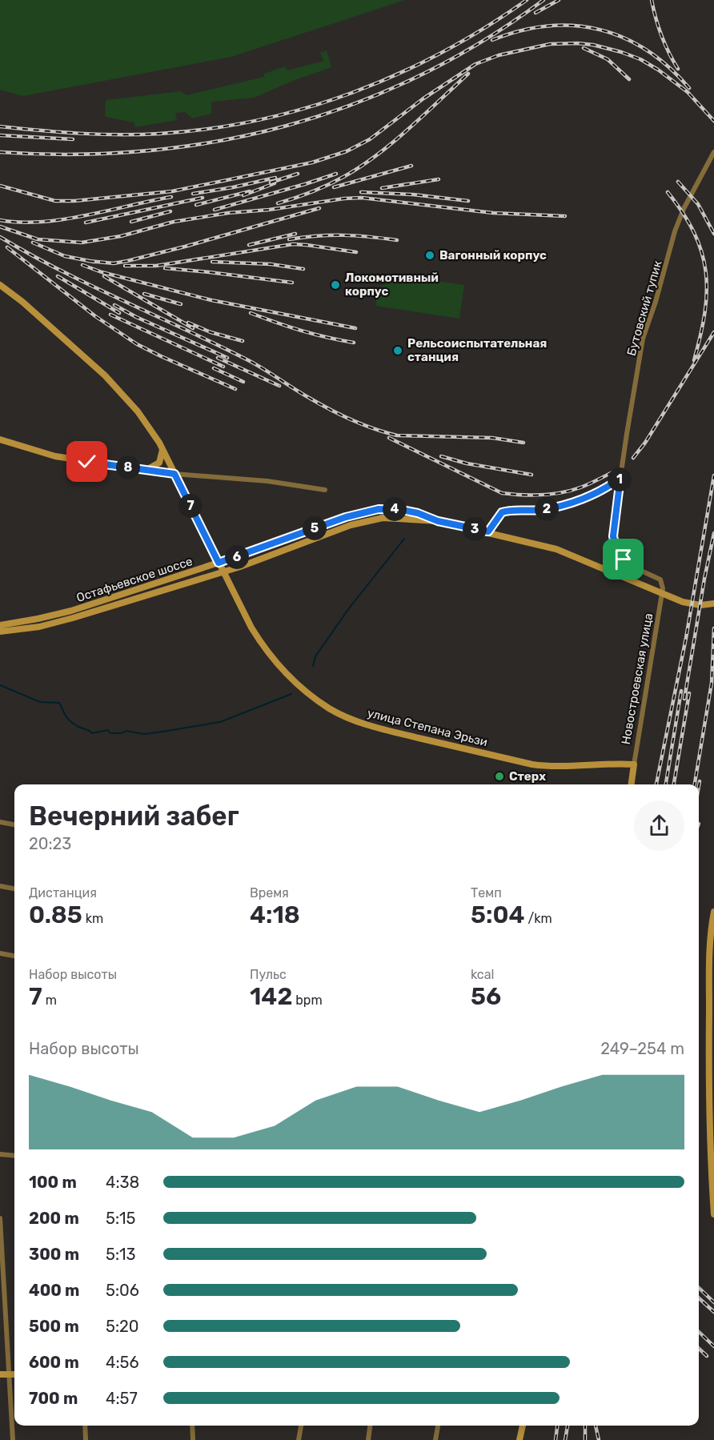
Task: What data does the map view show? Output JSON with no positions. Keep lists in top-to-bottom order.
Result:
{
  "streets": {
    "main road": ["Остафьевское шоссе", "Новостроевская улица", "улица Степана Эрьзи"],
    "street": ["Бутовский тупик"]
  },
  "crossings": [
    ["Бутовский тупик", "Новостроевская улица"],
    ["Остафьевское шоссе", "улица Степана Эрьзи"],
    ["Новостроевская улица", "улица Степана Эрьзи"]
  ],
  "places": [
    "Вагонный корпус",
    "Локомотивный корпус",
    "Рельсоиспытательная станция",
    "Стерх"
  ],
  "page": {
    "pins": [
      "8",
      "1",
      "7",
      "2",
      "4",
      "5",
      "3",
      "6"
    ],
    "heading": ["Вечерний забег", "20:23"],
    "stats": [
      ["Дистанция", "0.85 km"],
      ["Время", "4:18"],
      ["Темп", "5:04 /km"],
      ["Набор высоты", "7 m"],
      ["Пульс", "142 bpm"],
      ["kcal", "56"]
    ],
    "chart": ["Набор высоты", "249–254 m"],
    "list": [
      {
        "name": "100 m",
        "note": "4:38"
      },
      {
        "name": "200 m",
        "note": "5:15"
      },
      {
        "name": "300 m",
        "note": "5:13"
      },
      {
        "name": "400 m",
        "note": "5:06"
      },
      {
        "name": "500 m",
        "note": "5:20"
      },
      {
        "name": "600 m",
        "note": "4:56"
      },
      {
        "name": "700 m",
        "note": "4:57"
      }
    ]
  }
}
